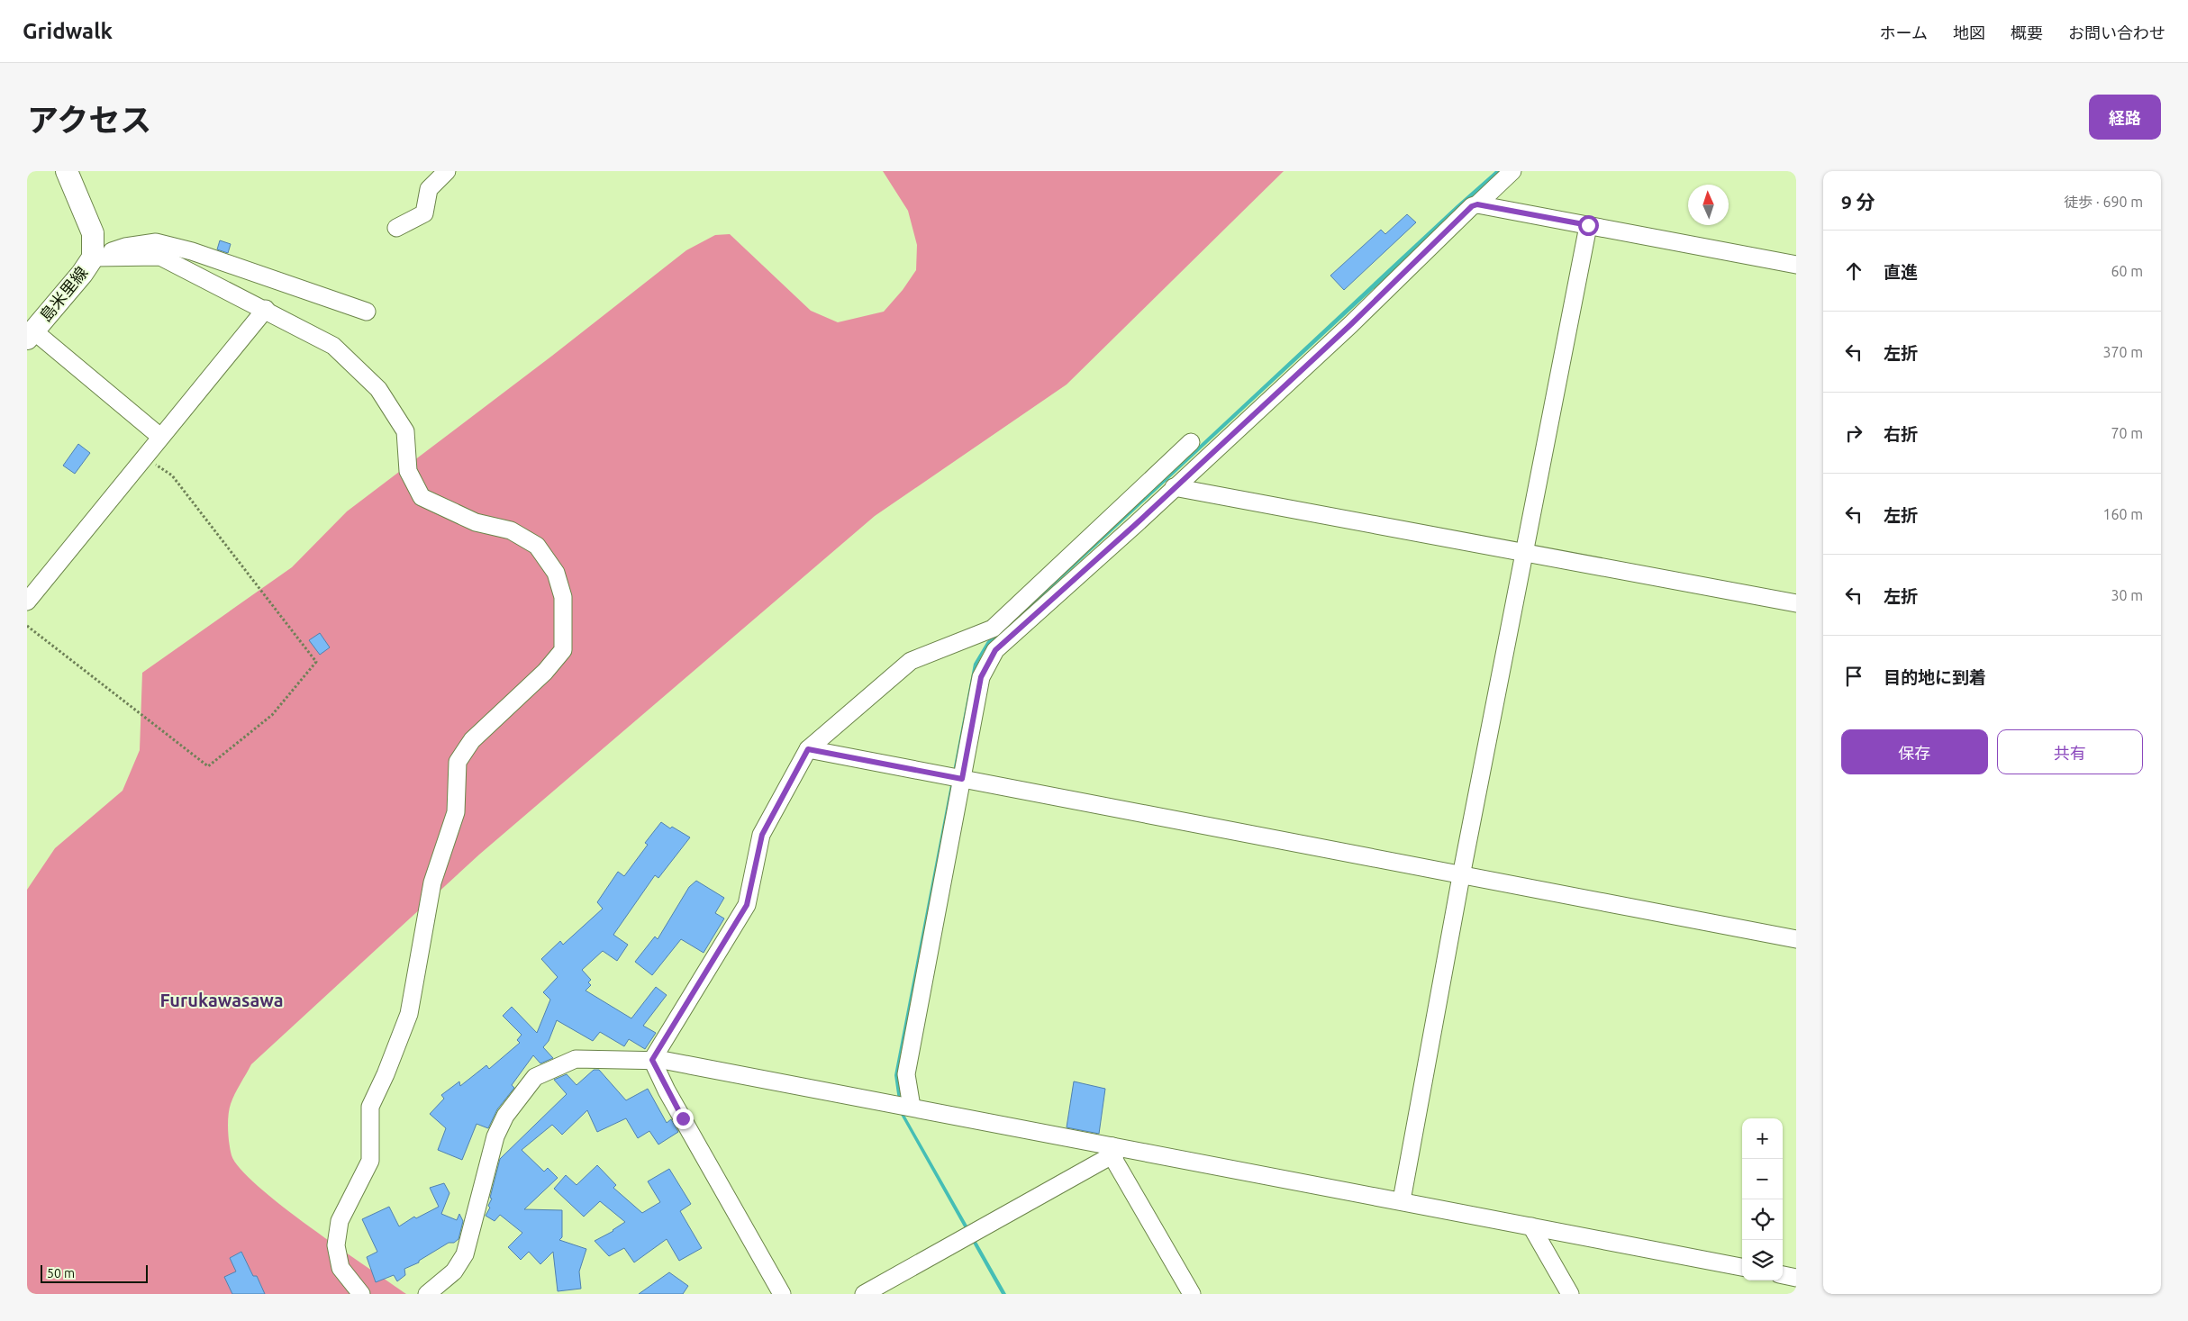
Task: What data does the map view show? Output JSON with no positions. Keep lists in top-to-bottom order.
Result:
{
  "streets": {
    "street": ["島米里線"]
  },
  "districts": ["Furukawasawa"],
  "scale_bar": "50 m",
  "north": "top",
  "page": {
    "header": "Gridwalk",
    "nav": [
      "ホーム",
      "地図",
      "概要",
      "お問い合わせ"
    ],
    "title": "アクセス",
    "buttons": [
      "経路",
      ["保存", "共有"]
    ],
    "heading": ["9 分", "徒歩 · 690 m"],
    "list": [
      ["直進", "60 m"],
      ["左折", "370 m"],
      ["右折", "70 m"],
      ["左折", "160 m"],
      ["左折", "30 m"],
      "目的地に到着"
    ],
    "map_buttons": ["+", "−"],
    "scale": "50 m"
  }
}
